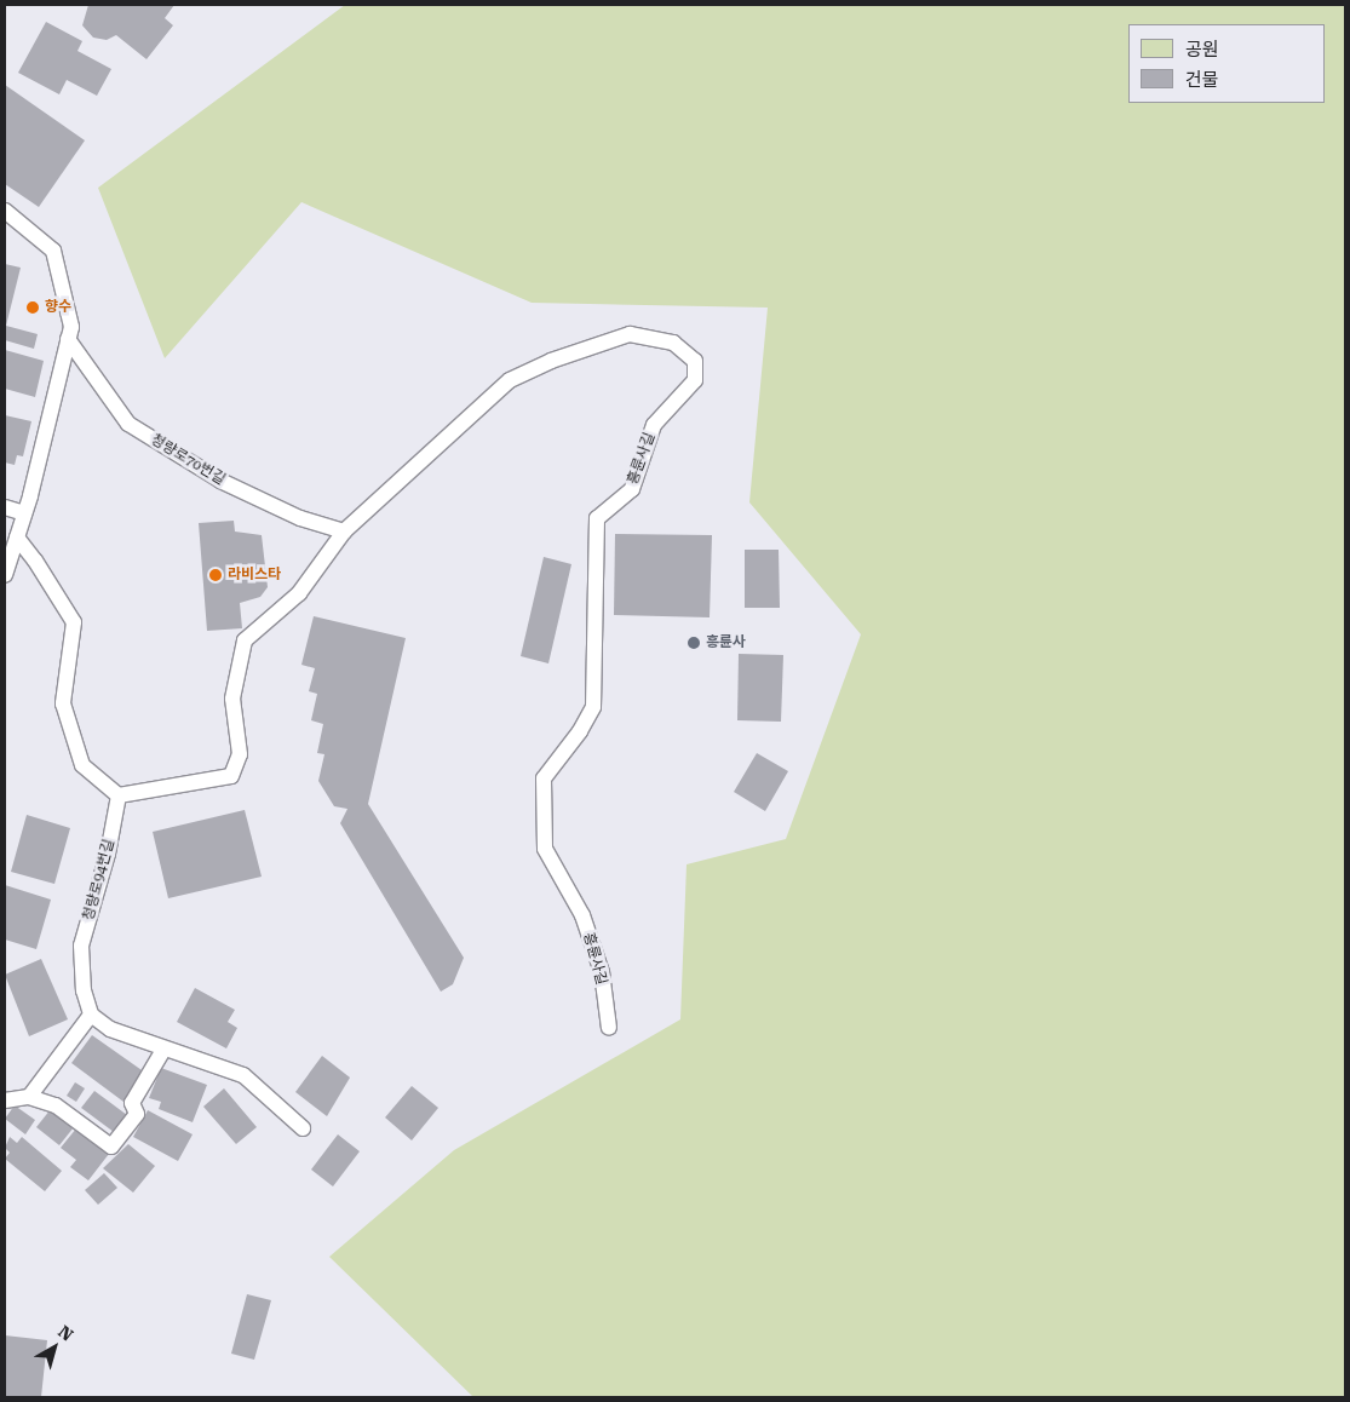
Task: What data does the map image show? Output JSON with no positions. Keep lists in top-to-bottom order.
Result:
{
  "streets": {
    "lane": ["흥륜사길", "청량로70번길", "청량로94번길"]
  },
  "crossings": [
    ["흥륜사길", "청량로70번길"]
  ],
  "places": ["향수", "라비스타", "흥륜사"],
  "legend": ["공원", "건물"],
  "north": "top right"
}
